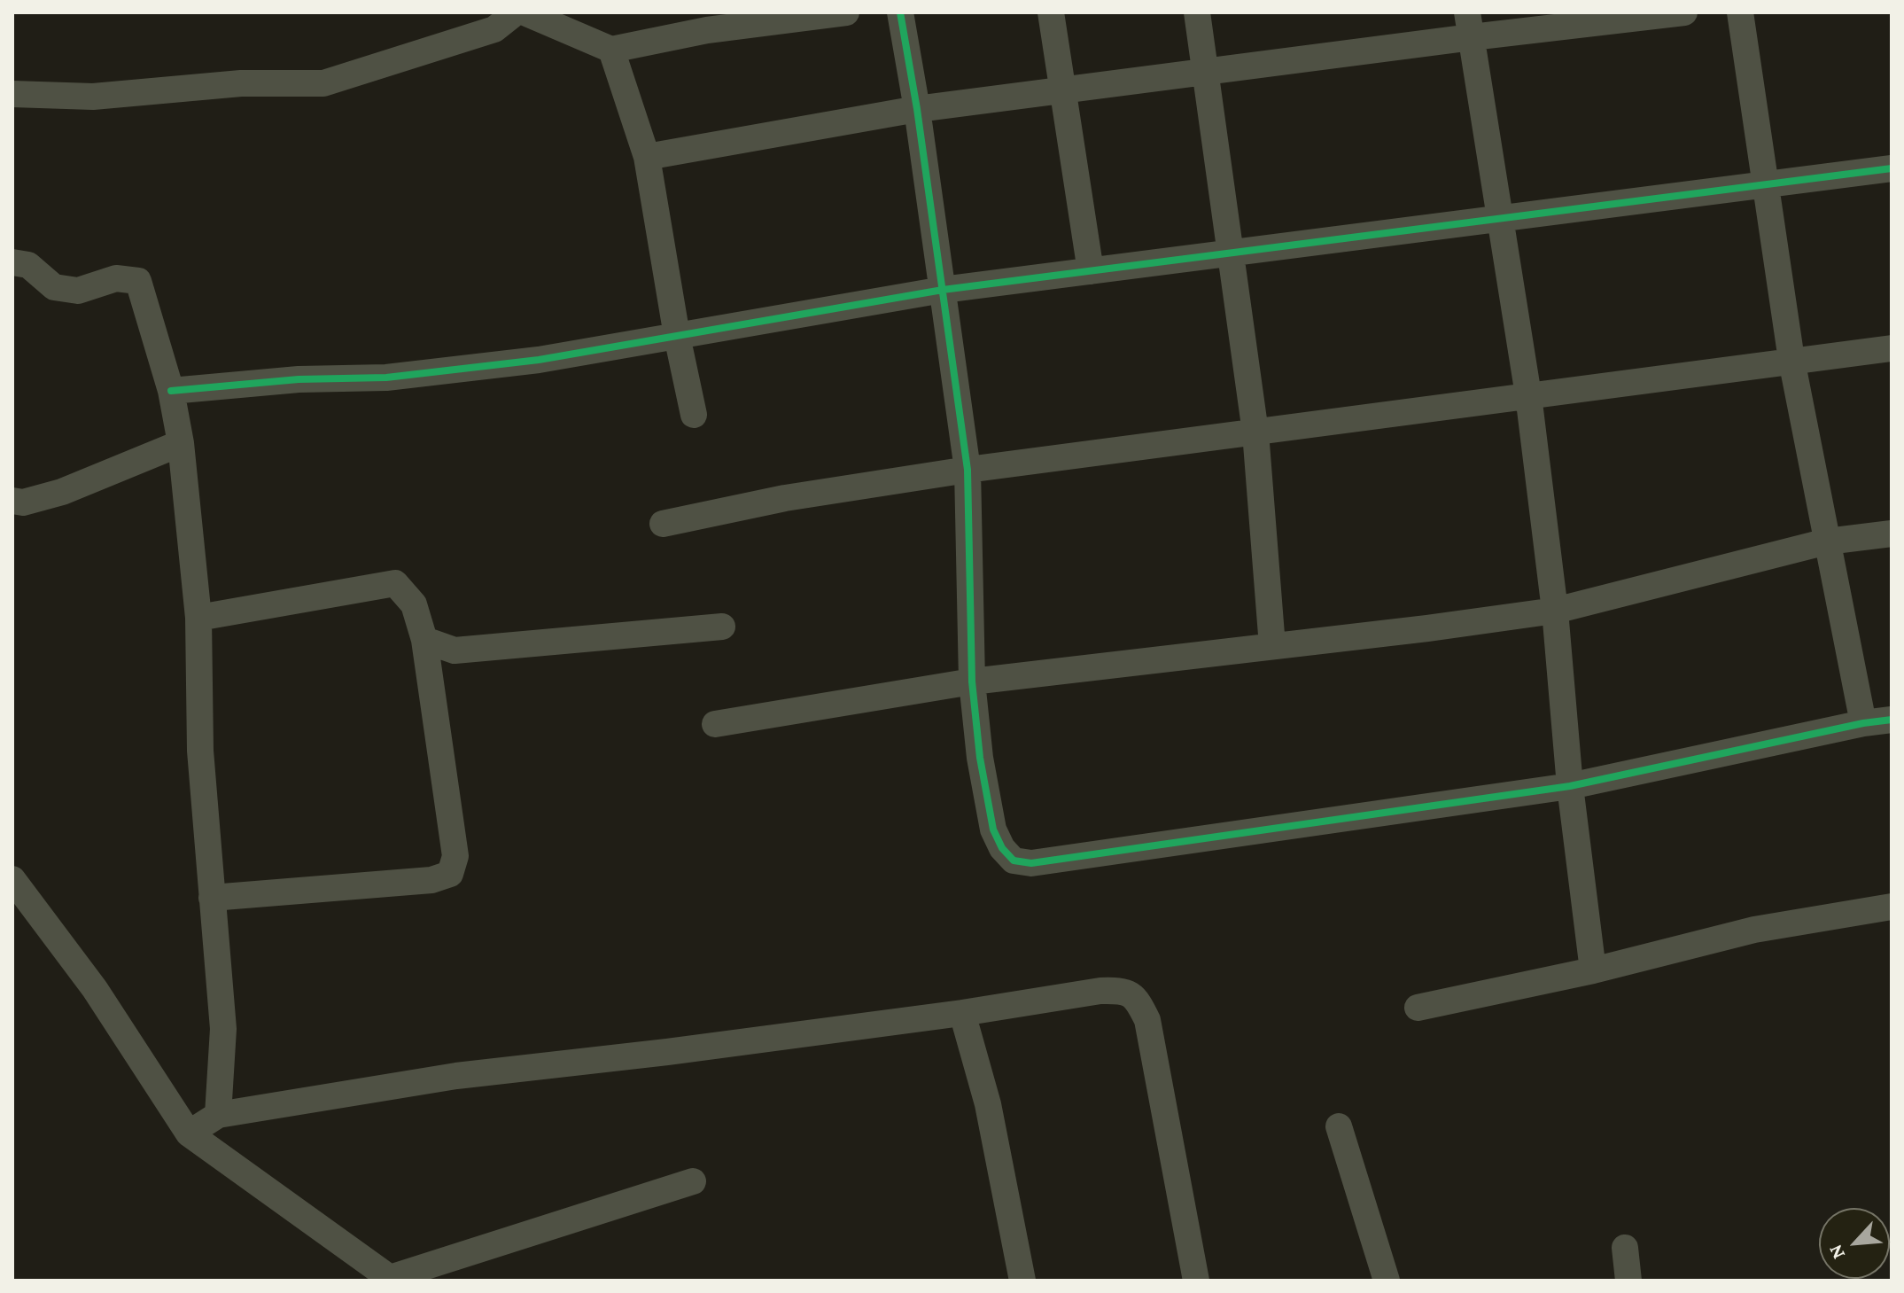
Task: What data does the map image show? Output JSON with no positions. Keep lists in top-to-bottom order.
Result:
{
  "north": "bottom left"
}
